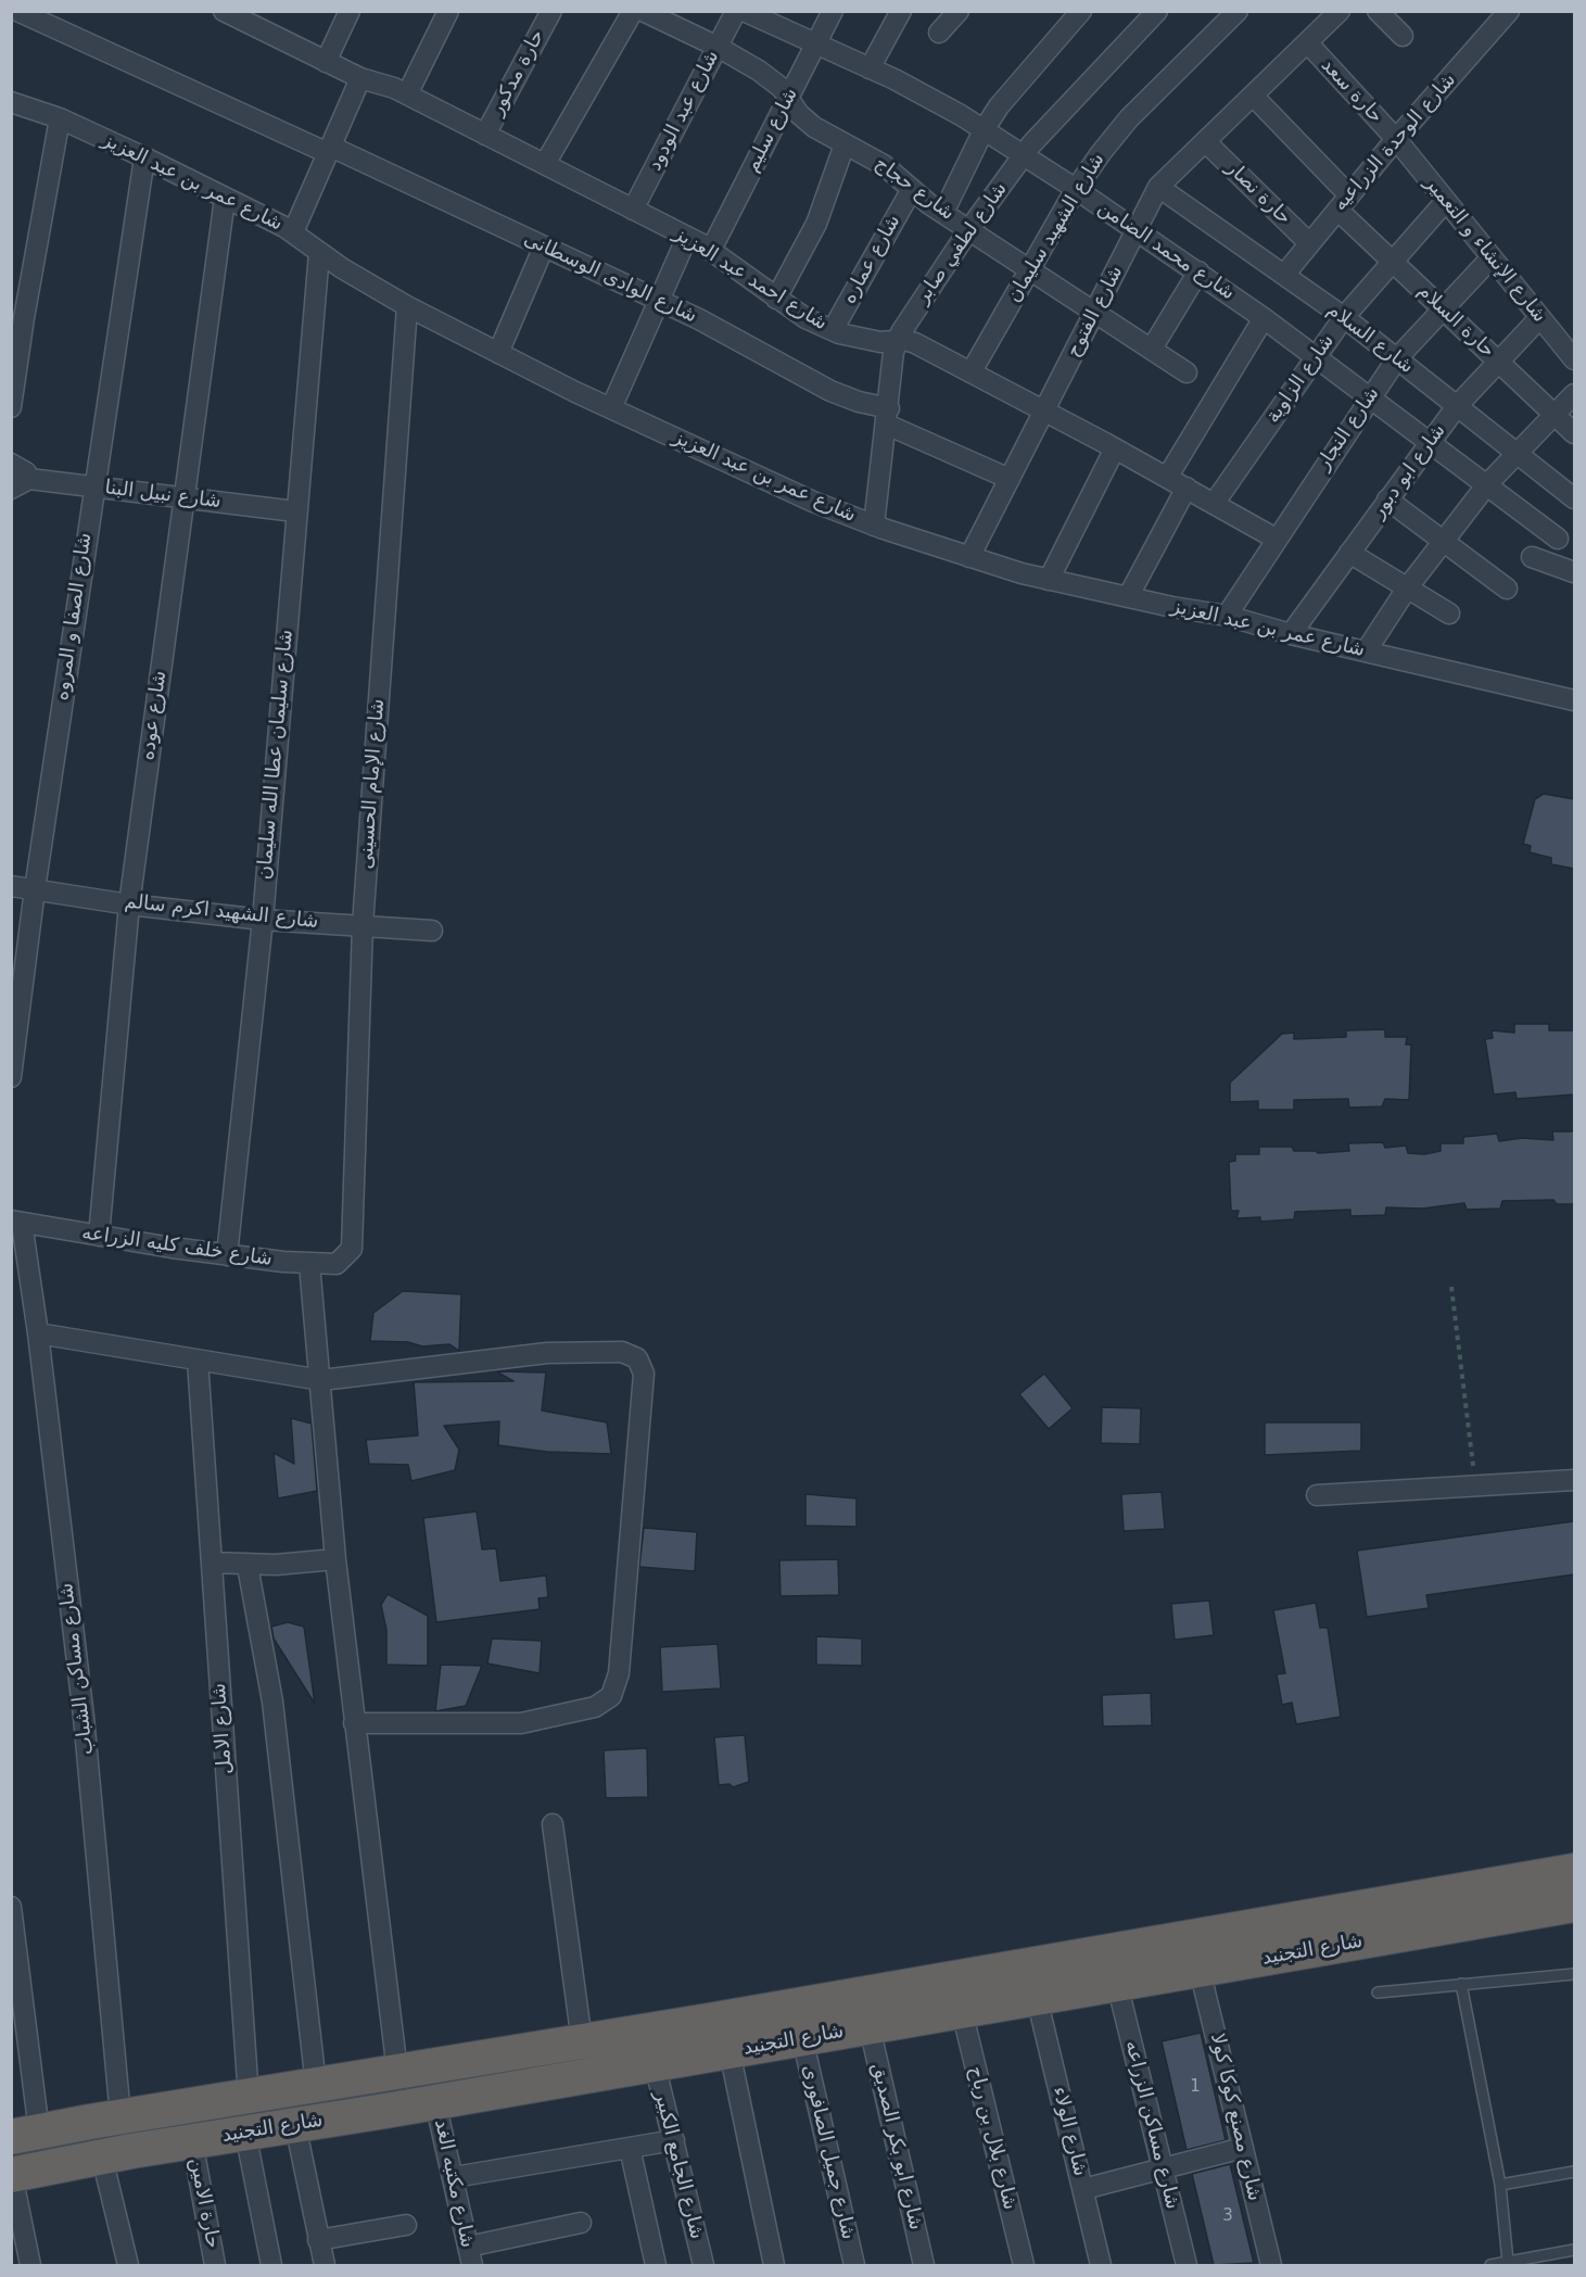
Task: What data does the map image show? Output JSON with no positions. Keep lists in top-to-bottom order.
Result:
{
  "streets": {
    "highway": ["شارع التجنيد"],
    "street": [
      "حارة مدكور",
      "حارة سعد",
      "شارع عبد الودود",
      "شارع سليم",
      "شارع الوحدة الزراعيه",
      "شارع عمر بن عبد العزيز",
      "شارع حجاج",
      "حارة نصار",
      "شارع الشهيد سليمان",
      "شارع لطفي صابر",
      "شارع الإنشاء و التعمير",
      "شارع محمد الضامن",
      "شارع عماره",
      "شارع الوادى الوسطانى",
      "شارع احمد عبد العزيز",
      "شارع الفتوح",
      "حارة السلام",
      "شارع السلام",
      "شارع الزاوية",
      "شارع النجار",
      "شارع ابو دبور",
      "شارع نبيل البنا",
      "شارع الصفا و المروه",
      "شارع عوده",
      "شارع سليمان عطا الله سليمان",
      "شارع الإمام الحسينى",
      "شارع الشهيد اكرم سالم",
      "شارع خلف كليه الزراعه",
      "شارع مساكن الشباب",
      "شارع الامل",
      "شارع مصنع كوكا كولا",
      "شارع مساكن الزراعه",
      "شارع الولاء",
      "شارع بلال بن رباح",
      "شارع ابو بكر الصديق",
      "شارع جميل الصافورى",
      "شارع الجامع الكبير",
      "شارع مكتبه الغد",
      "حارة الامين"
    ]
  },
  "crossings": [
    ["حارة مدكور", "شارع احمد عبد العزيز"],
    ["حارة سعد", "شارع الوحدة الزراعيه"],
    ["حارة سعد", "شارع الإنشاء و التعمير"],
    ["حارة سعد", "شارع الفتوح"],
    ["شارع عبد الودود", "شارع حجاج"],
    ["شارع عبد الودود", "شارع احمد عبد العزيز"],
    ["شارع سليم", "شارع حجاج"],
    ["شارع سليم", "شارع محمد الضامن"],
    ["شارع سليم", "شارع احمد عبد العزيز"],
    ["شارع الوحدة الزراعيه", "حارة نصار"],
    ["شارع الوحدة الزراعيه", "شارع الإنشاء و التعمير"],
    ["شارع الوحدة الزراعيه", "حارة السلام"],
    ["شارع الوحدة الزراعيه", "شارع السلام"],
    ["شارع عمر بن عبد العزيز", "شارع لطفي صابر"],
    ["شارع عمر بن عبد العزيز", "شارع الفتوح"],
    ["شارع عمر بن عبد العزيز", "شارع النجار"],
    ["شارع عمر بن عبد العزيز", "شارع ابو دبور"],
    ["شارع عمر بن عبد العزيز", "شارع الصفا و المروه"],
    ["شارع عمر بن عبد العزيز", "شارع عوده"],
    ["شارع عمر بن عبد العزيز", "شارع سليمان عطا الله سليمان"],
    ["شارع عمر بن عبد العزيز", "شارع الإمام الحسينى"],
    ["شارع حجاج", "شارع الشهيد سليمان"],
    ["شارع حجاج", "شارع لطفي صابر"],
    ["شارع حجاج", "شارع عماره"],
    ["شارع حجاج", "شارع الفتوح"],
    ["حارة نصار", "شارع الفتوح"],
    ["شارع الشهيد سليمان", "شارع محمد الضامن"],
    ["شارع الشهيد سليمان", "شارع احمد عبد العزيز"],
    ["شارع لطفي صابر", "شارع محمد الضامن"],
    ["شارع لطفي صابر", "شارع الوادى الوسطانى"],
    ["شارع لطفي صابر", "شارع احمد عبد العزيز"],
    ["شارع الإنشاء و التعمير", "شارع الزاوية"],
    ["شارع الإنشاء و التعمير", "شارع النجار"],
    ["شارع الإنشاء و التعمير", "شارع ابو دبور"],
    ["شارع محمد الضامن", "شارع الفتوح"],
    ["شارع محمد الضامن", "شارع الزاوية"],
    ["شارع محمد الضامن", "شارع النجار"],
    ["شارع محمد الضامن", "شارع ابو دبور"],
    ["شارع عماره", "شارع احمد عبد العزيز"],
    ["شارع الوادى الوسطانى", "شارع الفتوح"],
    ["شارع احمد عبد العزيز", "شارع الفتوح"],
    ["شارع احمد عبد العزيز", "شارع الزاوية"],
    ["شارع احمد عبد العزيز", "شارع النجار"],
    ["شارع الفتوح", "حارة السلام"],
    ["شارع الفتوح", "شارع السلام"],
    ["حارة السلام", "شارع الزاوية"],
    ["حارة السلام", "شارع النجار"],
    ["حارة السلام", "شارع ابو دبور"],
    ["شارع السلام", "شارع الزاوية"],
    ["شارع السلام", "شارع النجار"],
    ["شارع السلام", "شارع ابو دبور"],
    ["شارع نبيل البنا", "شارع الصفا و المروه"],
    ["شارع نبيل البنا", "شارع عوده"],
    ["شارع نبيل البنا", "شارع سليمان عطا الله سليمان"],
    ["شارع الصفا و المروه", "شارع الشهيد اكرم سالم"],
    ["شارع عوده", "شارع الشهيد اكرم سالم"],
    ["شارع عوده", "شارع خلف كليه الزراعه"],
    ["شارع سليمان عطا الله سليمان", "شارع الشهيد اكرم سالم"],
    ["شارع سليمان عطا الله سليمان", "شارع خلف كليه الزراعه"],
    ["شارع الإمام الحسينى", "شارع الشهيد اكرم سالم"],
    ["شارع الإمام الحسينى", "شارع خلف كليه الزراعه"],
    ["شارع خلف كليه الزراعه", "شارع مساكن الشباب"],
    ["شارع مساكن الشباب", "شارع التجنيد"],
    ["شارع الامل", "شارع التجنيد"],
    ["شارع التجنيد", "شارع مصنع كوكا كولا"],
    ["شارع التجنيد", "شارع مساكن الزراعه"],
    ["شارع التجنيد", "شارع الولاء"],
    ["شارع التجنيد", "شارع بلال بن رباح"],
    ["شارع التجنيد", "شارع ابو بكر الصديق"],
    ["شارع التجنيد", "شارع جميل الصافورى"],
    ["شارع التجنيد", "شارع الجامع الكبير"],
    ["شارع التجنيد", "شارع مكتبه الغد"],
    ["شارع التجنيد", "حارة الامين"]
  ],
  "house_numbers": ["1", "3"]
}
